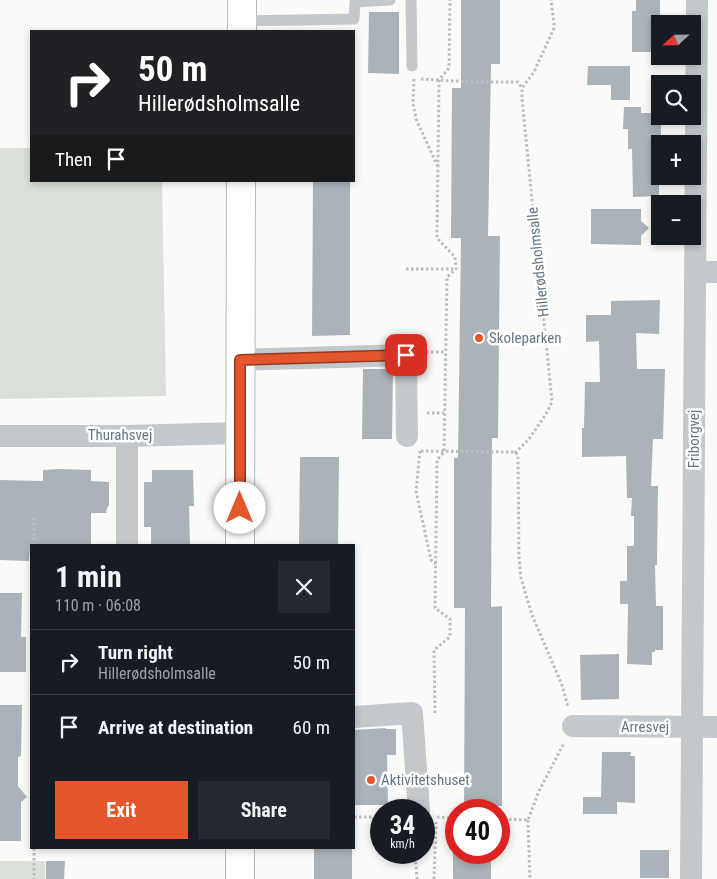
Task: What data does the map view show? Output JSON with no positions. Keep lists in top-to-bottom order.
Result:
{
  "streets": {
    "street": ["Thurahsvej", "Friborgvej", "Arresvej"],
    "path": ["Hillerødsholmsalle"]
  },
  "crossings": [
    ["Friborgvej", "Arresvej"]
  ],
  "places": ["Skoleparken", "Aktivitetshuset"],
  "north": "left",
  "page": {
    "map_buttons": ["+", "−"],
    "turn": ["50 m", "Hillerødsholmsalle"],
    "then": "Then",
    "heading": ["1 min", "110 m · 06:08"],
    "list": [
      {
        "name": "Turn right",
        "note": "Hillerødsholmsalle",
        "value": "50 m"
      },
      {
        "name": "Arrive at destination",
        "value": "60 m"
      }
    ],
    "buttons": ["Exit", "Share"],
    "speed": "34 km/h",
    "limit": "40"
  }
}
